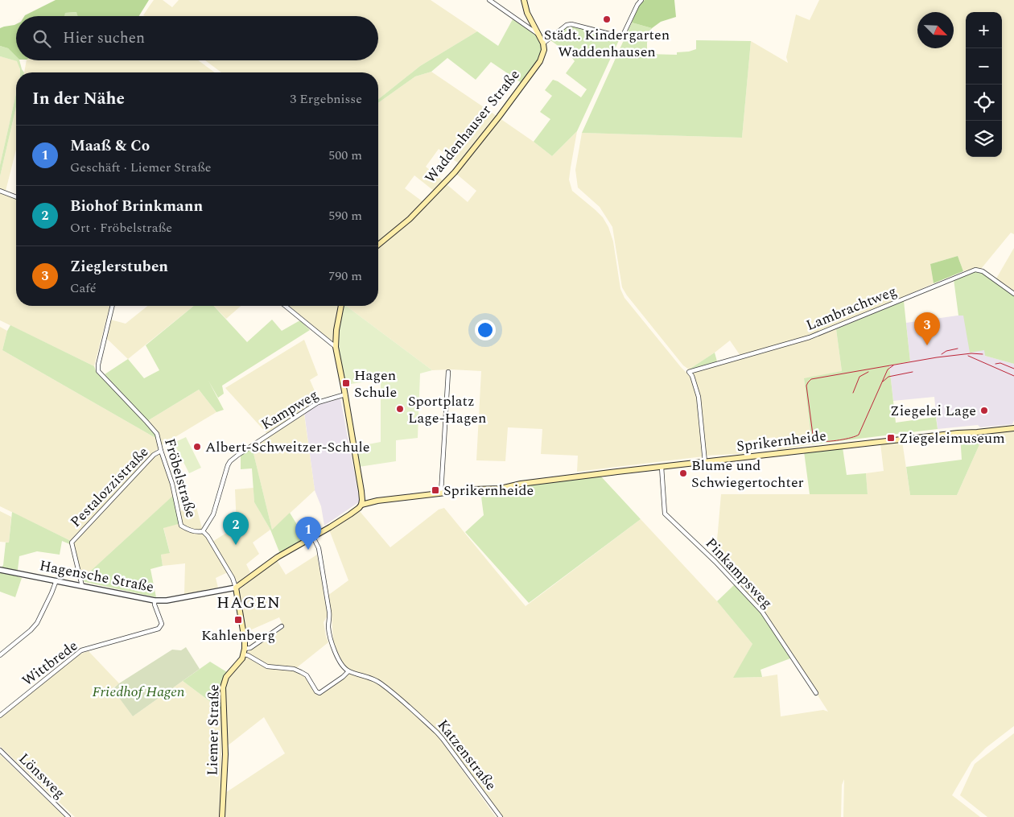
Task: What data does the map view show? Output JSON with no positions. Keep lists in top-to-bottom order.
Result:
{
  "streets": {
    "main road": ["Waddenhauser Straße", "Sprikernheide", "Liemer Straße"],
    "street": [
      "Lambrachtweg",
      "Kampweg",
      "Fröbelstraße",
      "Pestalozzistraße",
      "Pinkampsweg",
      "Hagensche Straße",
      "Wittbrede",
      "Katzenstraße",
      "Lönsweg"
    ]
  },
  "crossings": [
    ["Lambrachtweg", "Sprikernheide"],
    ["Kampweg", "Fröbelstraße"],
    ["Sprikernheide", "Pinkampsweg"],
    ["Fröbelstraße", "Pestalozzistraße"],
    ["Fröbelstraße", "Hagensche Straße"],
    ["Pestalozzistraße", "Hagensche Straße"],
    ["Hagensche Straße", "Wittbrede"]
  ],
  "districts": ["HAGEN"],
  "parks": ["Friedhof Hagen"],
  "places": {
    "other": [
      "Städt. Kindergarten Waddenhausen",
      "Sportplatz Lage-Hagen",
      "Ziegelei Lage",
      "Albert-Schweitzer-Schule",
      "Blume und Schwiegertochter"
    ],
    "transit": [
      "Hagen Schule",
      "Ziegeleimuseum",
      "Sprikernheide",
      "Kahlenberg"
    ]
  },
  "north": "bottom right",
  "page": {
    "map_buttons": ["+", "−"],
    "search": "Hier suchen",
    "heading": ["In der Nähe", "3 Ergebnisse"],
    "list": [
      {
        "mark": "1",
        "name": "Maaß & Co",
        "note": "Geschäft · Liemer Straße",
        "value": "500 m"
      },
      {
        "mark": "2",
        "name": "Biohof Brinkmann",
        "note": "Ort · Fröbelstraße",
        "value": "590 m"
      },
      {
        "mark": "3",
        "name": "Zieglerstuben",
        "note": "Café",
        "value": "790 m"
      }
    ],
    "pins": ["3", "2", "1"]
  }
}
